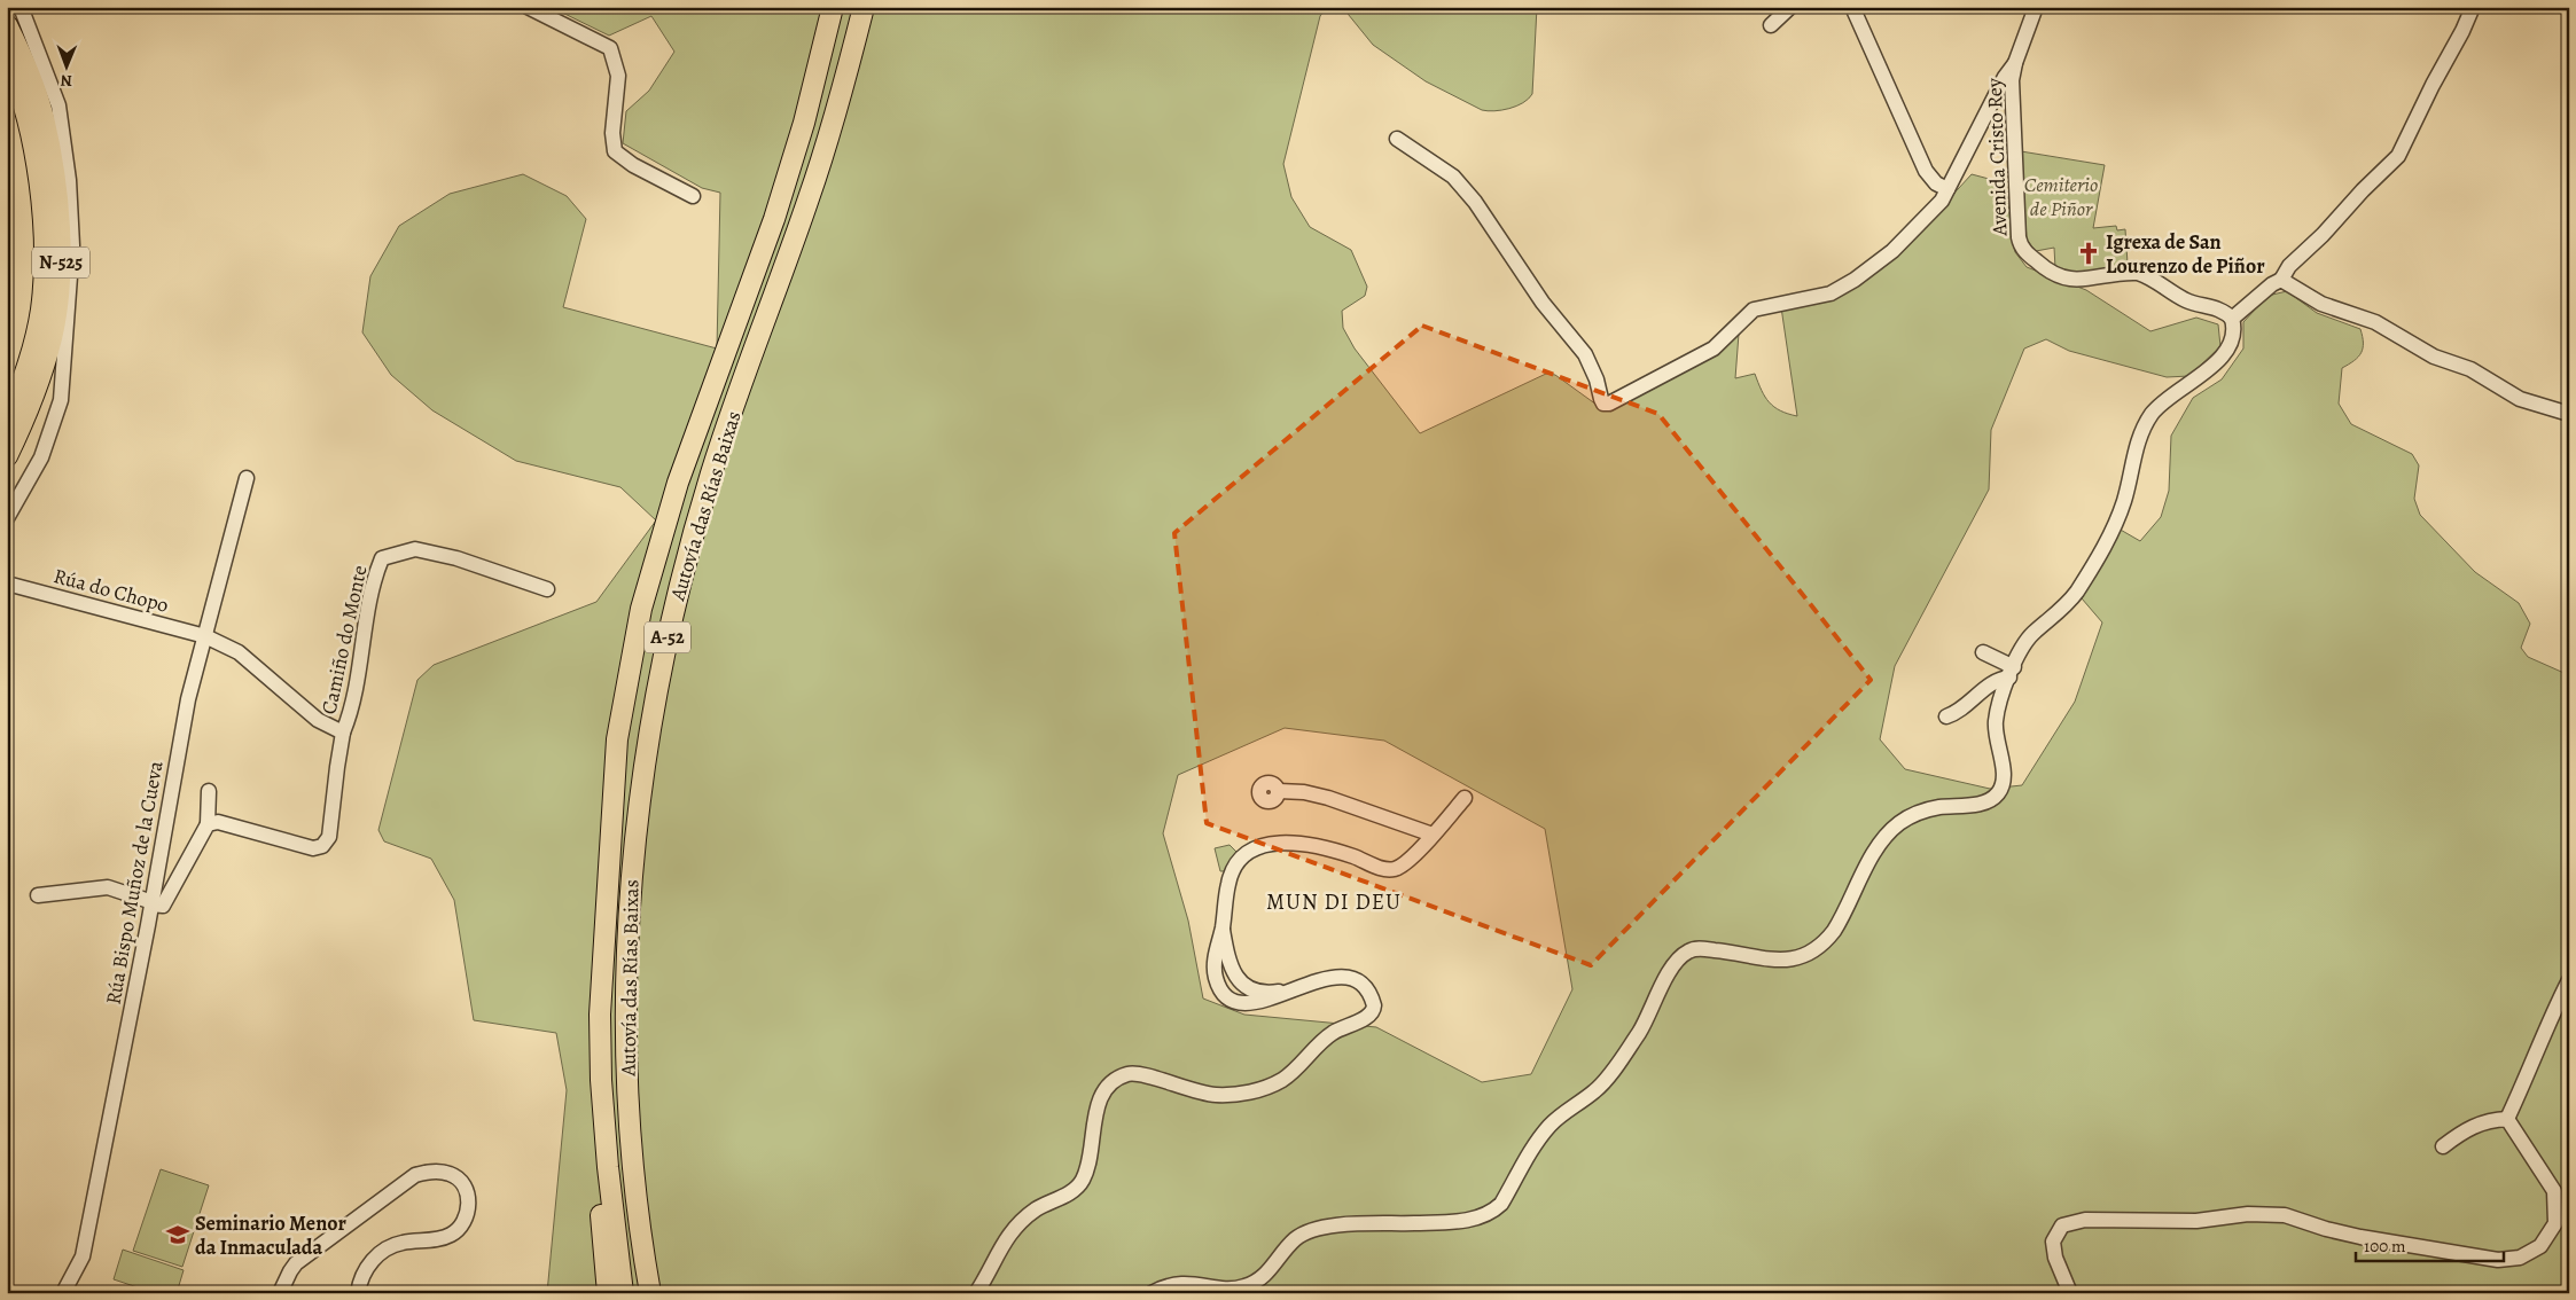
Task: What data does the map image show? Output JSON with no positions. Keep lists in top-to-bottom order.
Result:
{
  "streets": {
    "highway": ["N-525", "Autovía das Rías Baixas", "A-52"],
    "street": [
      "Avenida Cristo Rey",
      "Rúa do Chopo",
      "Camiño do Monte",
      "Rúa Bispo Muñoz de la Cueva"
    ]
  },
  "crossings": [
    ["Rúa do Chopo", "Camiño do Monte"],
    ["Rúa do Chopo", "Rúa Bispo Muñoz de la Cueva"],
    ["Camiño do Monte", "Rúa Bispo Muñoz de la Cueva"]
  ],
  "districts": ["MUN DI DEU"],
  "parks": ["Cemiterio de Piñor"],
  "places": {
    "church": ["Igrexa de San Lourenzo de Piñor"],
    "school or university": ["Seminario Menor da Inmaculada"]
  },
  "scale_bar": "100 m",
  "north": "bottom"
}
